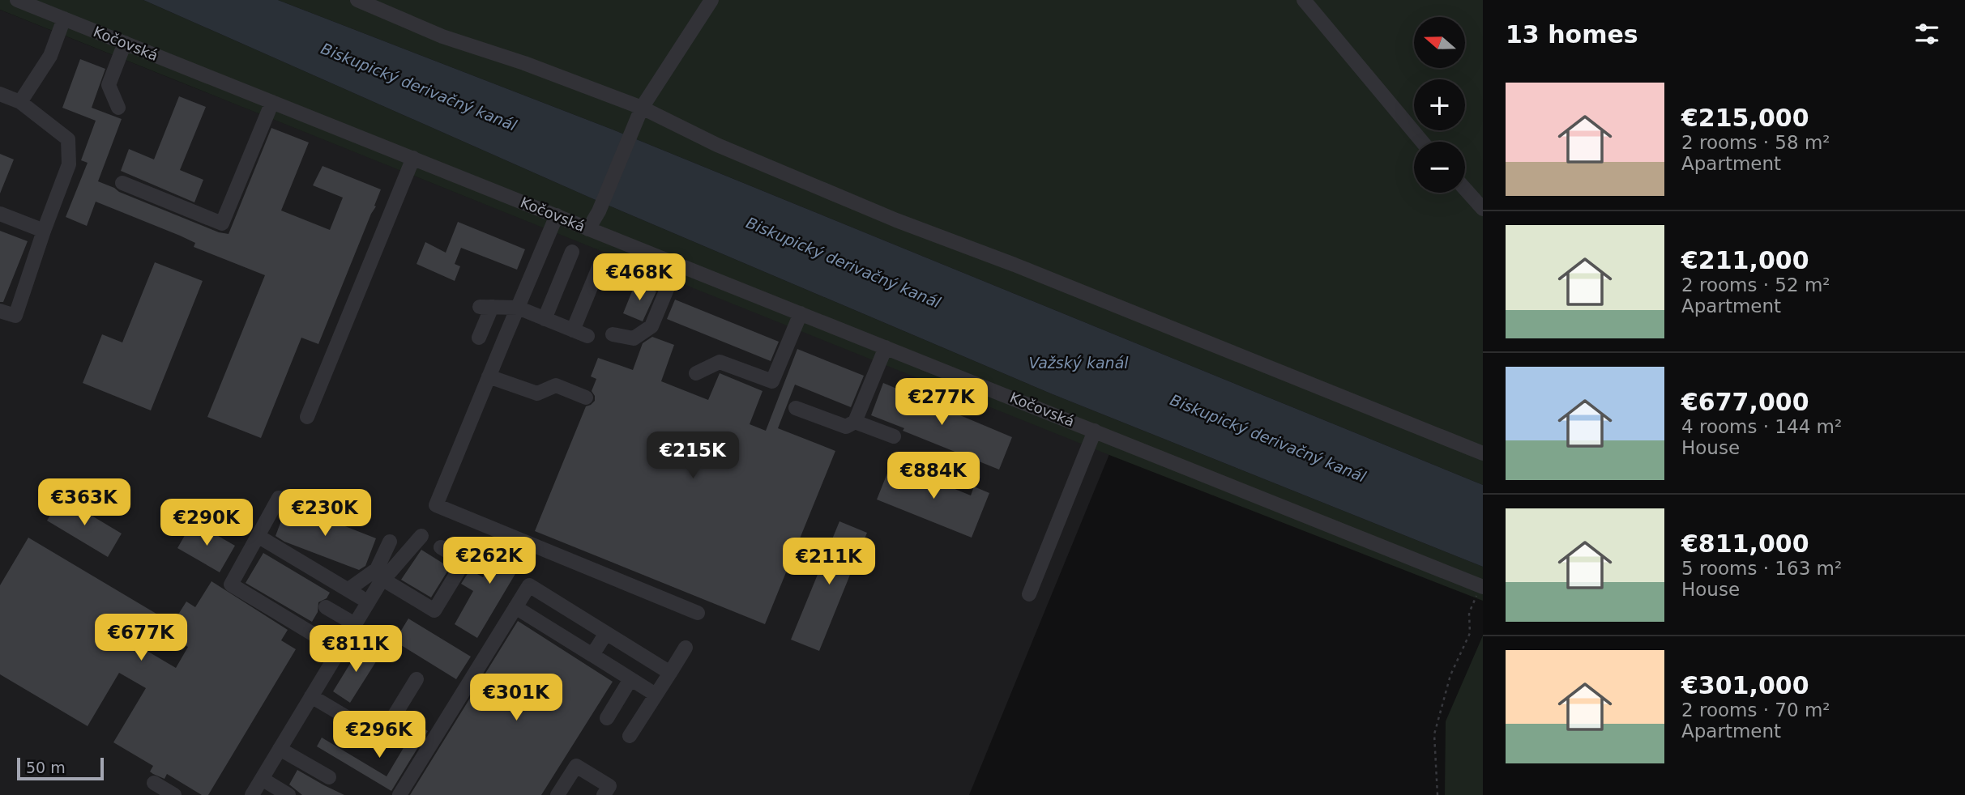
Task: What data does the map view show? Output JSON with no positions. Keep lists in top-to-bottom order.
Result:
{
  "streets": {
    "street": ["Kočovská"]
  },
  "water": ["Biskupický derivačný kanál", "Važský kanál"],
  "scale_bar": "50 m",
  "north": "left",
  "page": {
    "heading": "13 homes",
    "map_buttons": ["+", "−"],
    "list": [
      {
        "name": "€215,000",
        "note": "2 rooms · 58 m² · Apartment"
      },
      {
        "name": "€211,000",
        "note": "2 rooms · 52 m² · Apartment"
      },
      {
        "name": "€677,000",
        "note": "4 rooms · 144 m² · House"
      },
      {
        "name": "€811,000",
        "note": "5 rooms · 163 m² · House"
      },
      {
        "name": "€301,000",
        "note": "2 rooms · 70 m² · Apartment"
      }
    ],
    "price": [
      "€468K",
      "€277K",
      "€215K",
      "€884K",
      "€363K",
      "€230K",
      "€290K",
      "€262K",
      "€211K",
      "€677K",
      "€811K",
      "€301K",
      "€296K"
    ],
    "scale": "50 m"
  }
}
